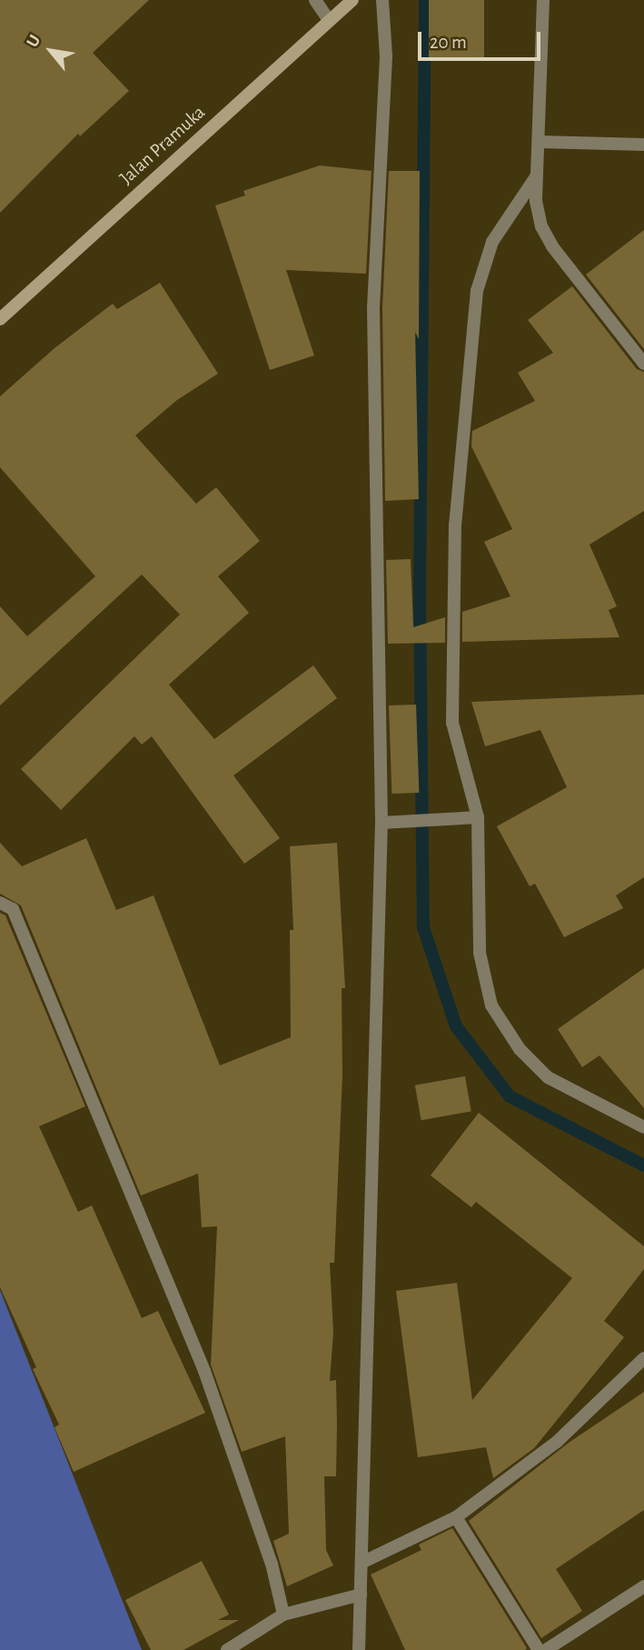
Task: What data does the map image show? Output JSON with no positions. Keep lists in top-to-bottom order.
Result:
{
  "streets": {
    "main road": ["Jalan Pramuka"]
  },
  "scale_bar": "20 m",
  "north": "top left"
}
